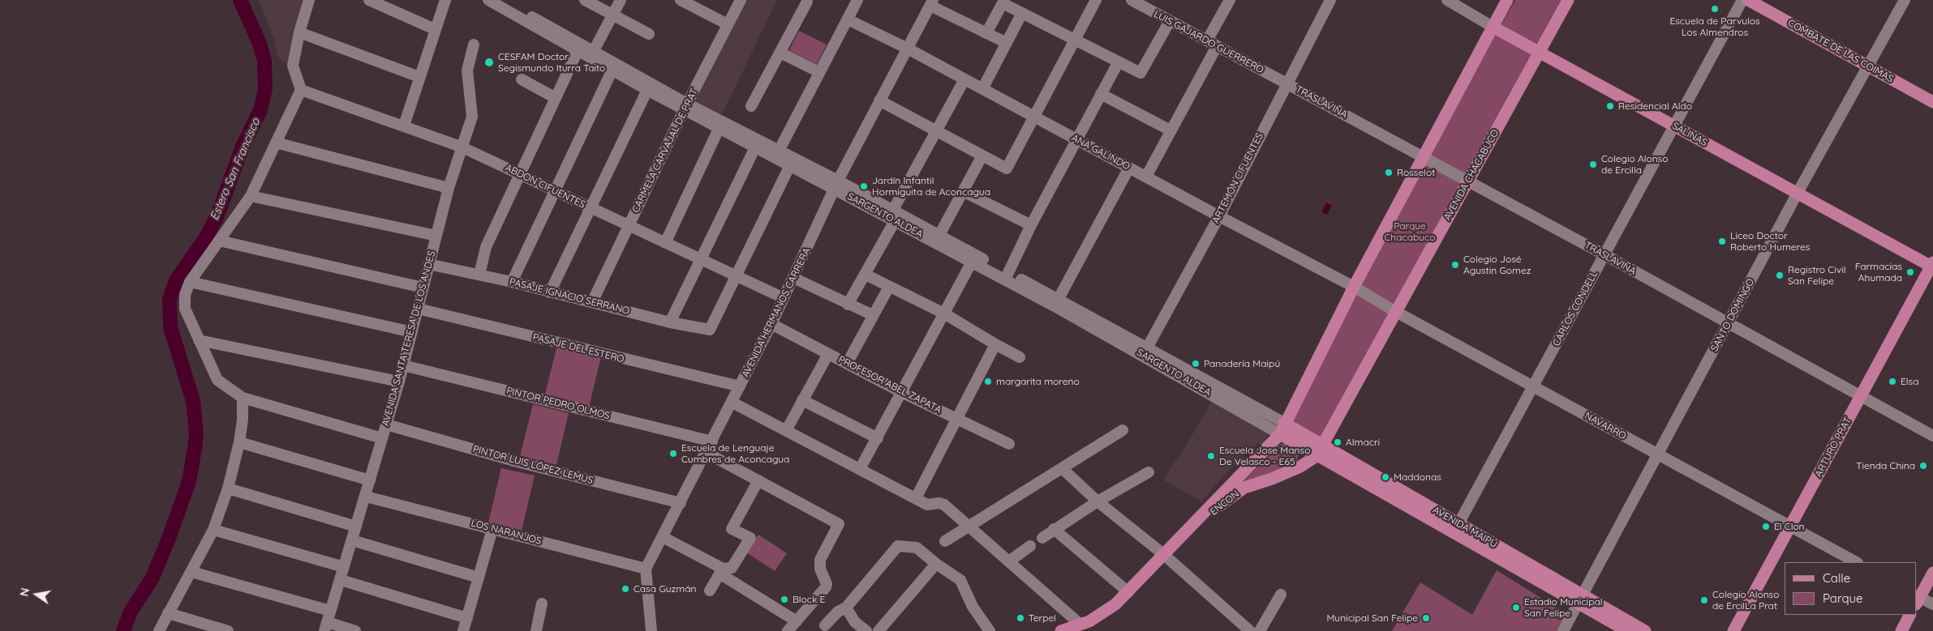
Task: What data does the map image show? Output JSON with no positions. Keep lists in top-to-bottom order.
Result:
{
  "streets": {
    "main road": [
      "COMBATE DE LAS COIMAS",
      "SALINAS",
      "AVENIDA CHACABUCO",
      "ARTURO PRAT",
      "ENCON",
      "AVENIDA MAIPÚ"
    ],
    "street": [
      "LUIS GAJARDO GUERRERO",
      "TRASLAVIÑA",
      "CARMELA CARVAJAL DE PRAT",
      "ANA GALINDO",
      "ARTEMÓN CIFUENTES",
      "ABDON CIFUENTES",
      "SARGENTO ALDEA",
      "PASAJE IGNACIO SERRANO",
      "CARLOS CONDELL",
      "AVENIDA HERMANOS CARRERA",
      "SANTO DOMINGO",
      "AVENIDA SANTA TERESA DE LOS ANDES",
      "PASAJE DEL ESTERO",
      "PROFESOR ABEL ZAPATA",
      "PINTOR PEDRO OLMOS",
      "NAVARRO",
      "PINTOR LUIS LÓPEZ LEMUS",
      "LOS NARANJOS"
    ]
  },
  "crossings": [
    ["LUIS GAJARDO GUERRERO", "TRASLAVIÑA"],
    ["LUIS GAJARDO GUERRERO", "ARTEMÓN CIFUENTES"],
    ["COMBATE DE LAS COIMAS", "SANTO DOMINGO"],
    ["TRASLAVIÑA", "AVENIDA CHACABUCO"],
    ["TRASLAVIÑA", "ARTEMÓN CIFUENTES"],
    ["TRASLAVIÑA", "CARLOS CONDELL"],
    ["TRASLAVIÑA", "SANTO DOMINGO"],
    ["TRASLAVIÑA", "ARTURO PRAT"],
    ["SALINAS", "AVENIDA CHACABUCO"],
    ["SALINAS", "CARLOS CONDELL"],
    ["SALINAS", "SANTO DOMINGO"],
    ["SALINAS", "ARTURO PRAT"],
    ["CARMELA CARVAJAL DE PRAT", "ABDON CIFUENTES"],
    ["CARMELA CARVAJAL DE PRAT", "SARGENTO ALDEA"],
    ["CARMELA CARVAJAL DE PRAT", "PASAJE IGNACIO SERRANO"],
    ["ANA GALINDO", "ARTEMÓN CIFUENTES"],
    ["ANA GALINDO", "AVENIDA HERMANOS CARRERA"],
    ["ANA GALINDO", "NAVARRO"],
    ["AVENIDA CHACABUCO", "NAVARRO"],
    ["AVENIDA CHACABUCO", "ENCON"],
    ["AVENIDA CHACABUCO", "AVENIDA MAIPÚ"],
    ["ARTEMÓN CIFUENTES", "SARGENTO ALDEA"],
    ["ABDON CIFUENTES", "PASAJE IGNACIO SERRANO"],
    ["ABDON CIFUENTES", "AVENIDA HERMANOS CARRERA"],
    ["ABDON CIFUENTES", "AVENIDA SANTA TERESA DE LOS ANDES"],
    ["SARGENTO ALDEA", "AVENIDA HERMANOS CARRERA"],
    ["SARGENTO ALDEA", "ENCON"],
    ["SARGENTO ALDEA", "AVENIDA MAIPÚ"],
    ["PASAJE IGNACIO SERRANO", "AVENIDA SANTA TERESA DE LOS ANDES"],
    ["CARLOS CONDELL", "NAVARRO"],
    ["CARLOS CONDELL", "AVENIDA MAIPÚ"],
    ["AVENIDA HERMANOS CARRERA", "PASAJE DEL ESTERO"],
    ["AVENIDA HERMANOS CARRERA", "PROFESOR ABEL ZAPATA"],
    ["AVENIDA HERMANOS CARRERA", "PINTOR PEDRO OLMOS"],
    ["AVENIDA HERMANOS CARRERA", "PINTOR LUIS LÓPEZ LEMUS"],
    ["AVENIDA HERMANOS CARRERA", "LOS NARANJOS"],
    ["SANTO DOMINGO", "NAVARRO"],
    ["SANTO DOMINGO", "AVENIDA MAIPÚ"],
    ["AVENIDA SANTA TERESA DE LOS ANDES", "PASAJE DEL ESTERO"],
    ["AVENIDA SANTA TERESA DE LOS ANDES", "PINTOR PEDRO OLMOS"],
    ["AVENIDA SANTA TERESA DE LOS ANDES", "PINTOR LUIS LÓPEZ LEMUS"],
    ["AVENIDA SANTA TERESA DE LOS ANDES", "LOS NARANJOS"],
    ["NAVARRO", "ARTURO PRAT"],
    ["ENCON", "AVENIDA MAIPÚ"]
  ],
  "water": ["Estero San Francisco"],
  "parks": ["Parque Chacabuco"],
  "places": [
    "Escuela de Parvulos Los Almendros",
    "CESFAM Doctor Segismundo Iturra Taito",
    "Residencial Aldo",
    "Colegio Alonso de Ercilla",
    "Rosselot",
    "Jardín Infantil Hormiguita de Aconcagua",
    "Liceo Doctor Roberto Humeres",
    "Colegio José Agustin Gomez",
    "Farmacias Ahumada",
    "Registro Civil San Felipe",
    "Panadería Maipú",
    "margarita moreno",
    "Elsa",
    "Almacri",
    "Escuela de Lenguaje Cumbres de Aconcagua",
    "Escuela Jose Manso De Velasco - E65",
    "Tienda China",
    "Maddonas",
    "El Clon",
    "Casa Guzmán",
    "Block E",
    "Colegio Alonso de ErcilLa Prat",
    "Estadio Municipal San Felipe",
    "Terpel",
    "Municipal San Felipe"
  ],
  "legend": ["Calle", "Parque"],
  "north": "left"
}
